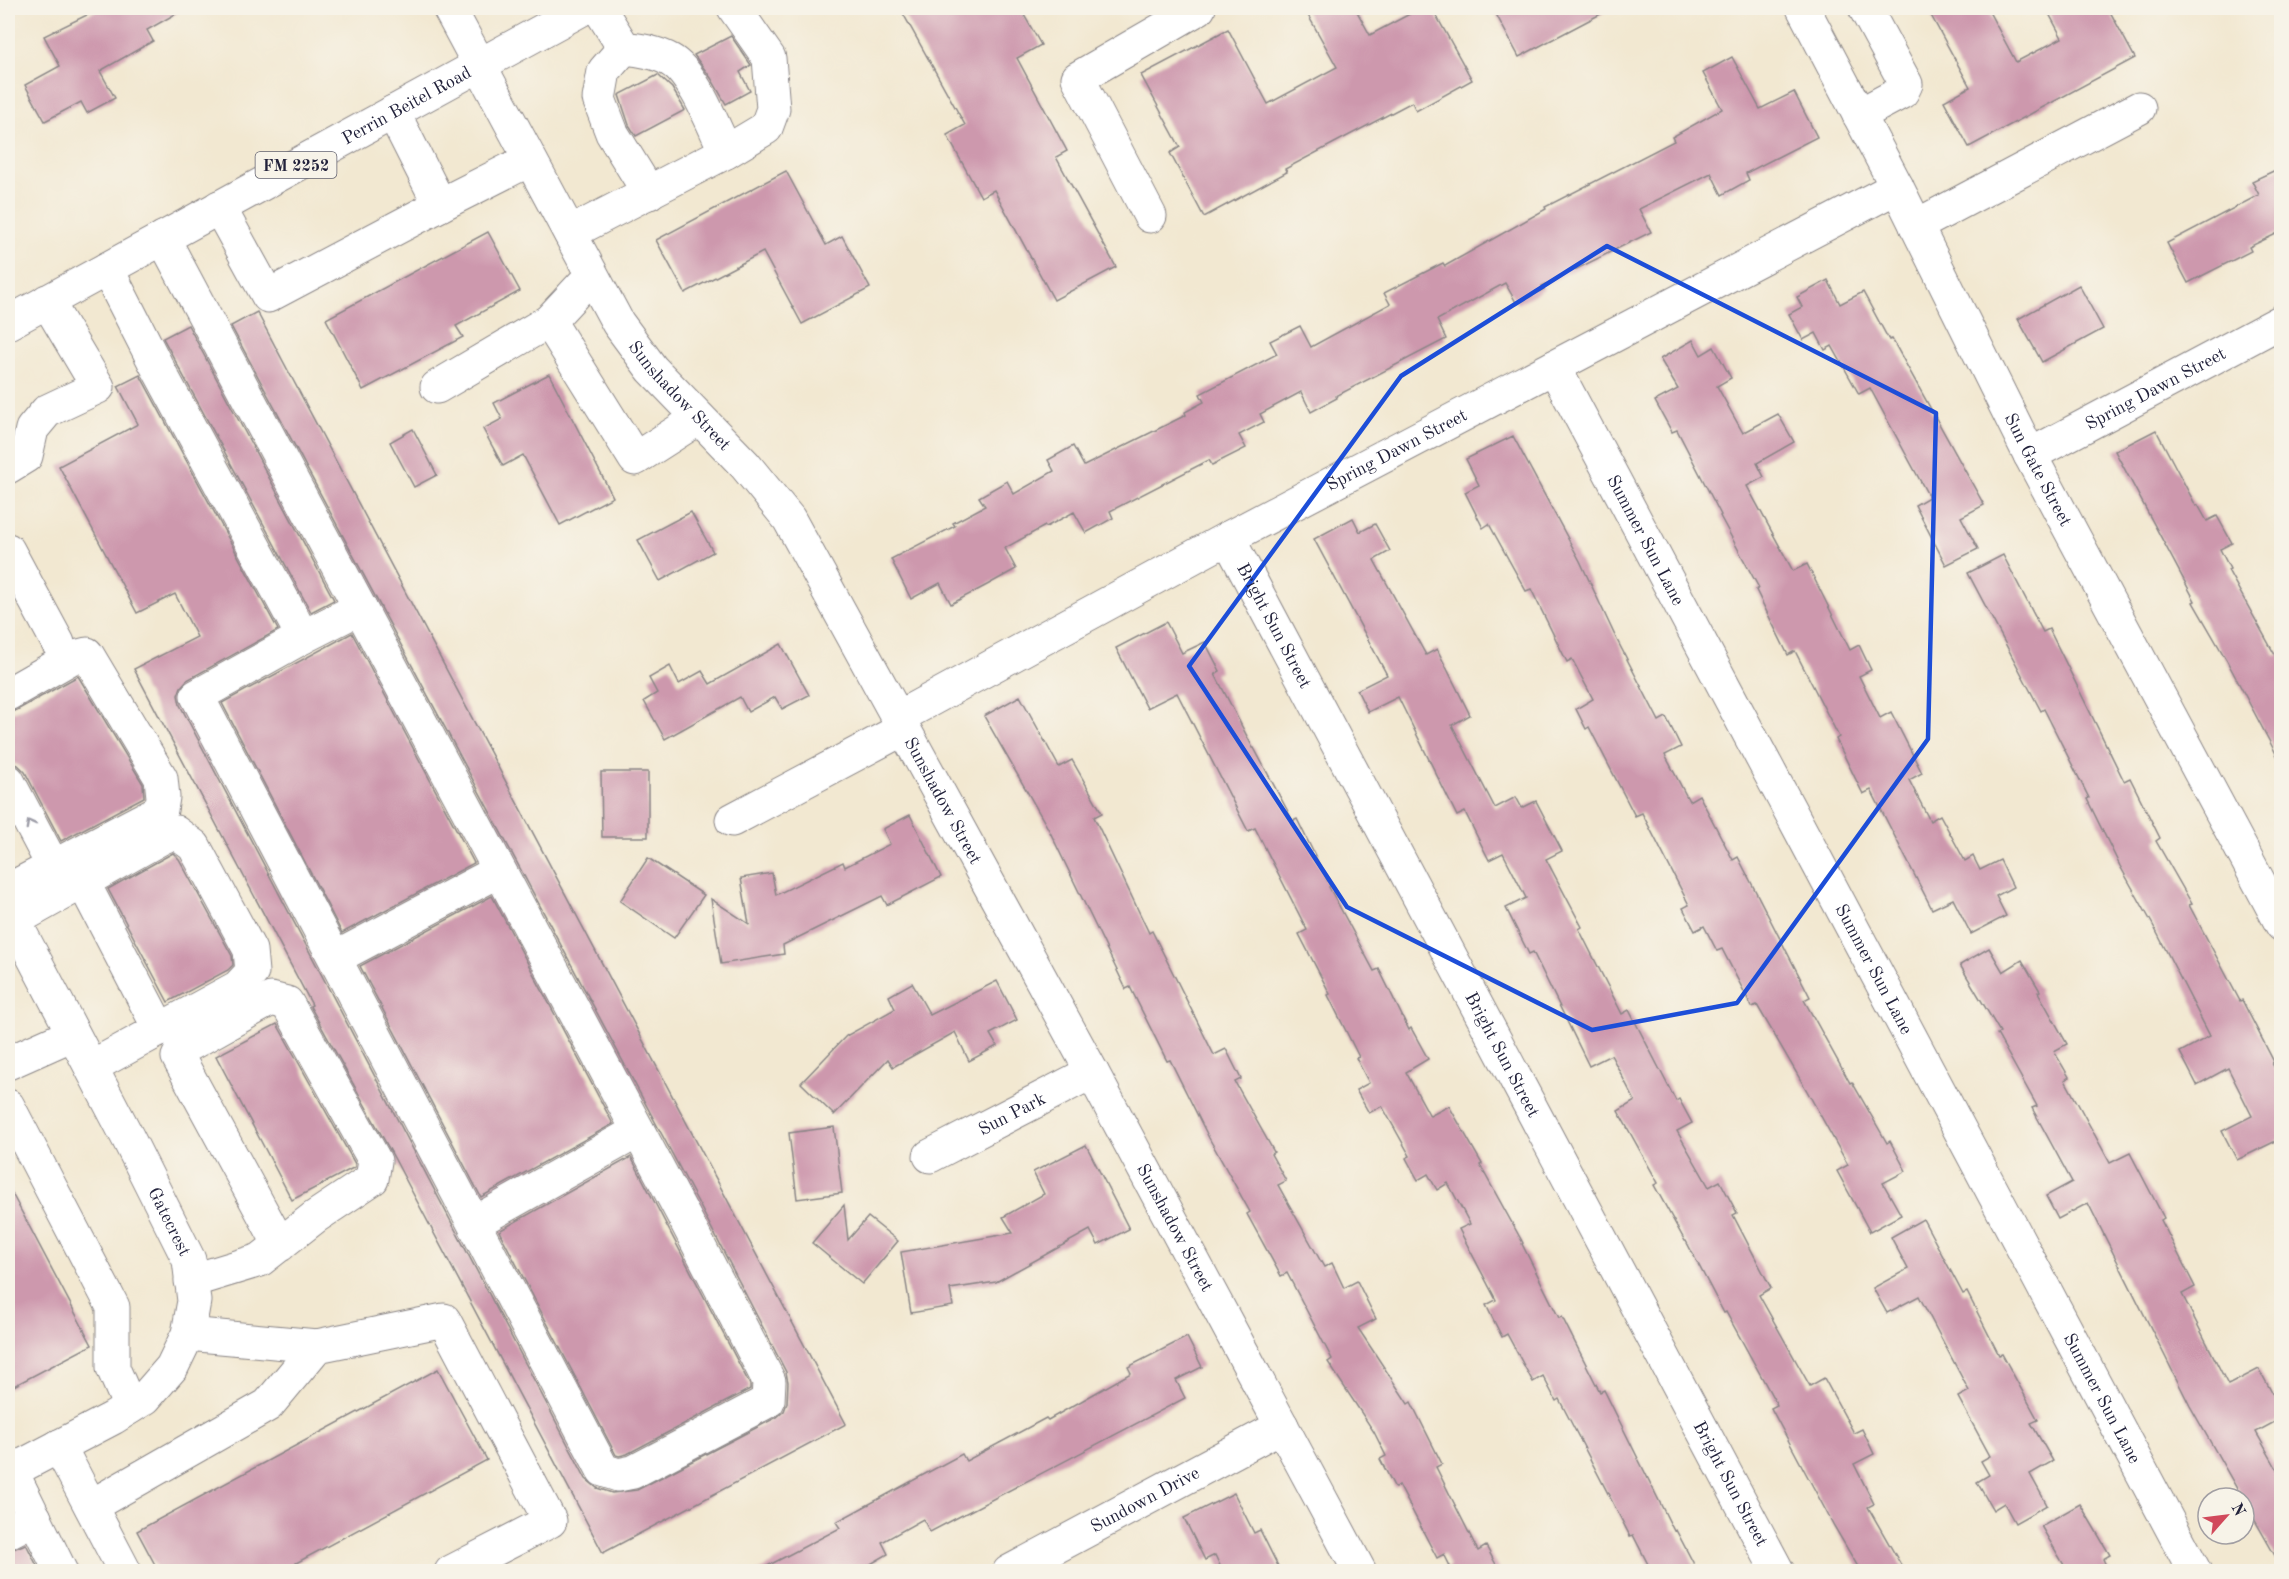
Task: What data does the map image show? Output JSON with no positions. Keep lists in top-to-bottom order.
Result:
{
  "streets": {
    "street": [
      "Perrin Beitel Road",
      "FM 2252",
      "Spring Dawn Street",
      "Sunshadow Street",
      "Sun Gate Street",
      "Summer Sun Lane",
      "Bright Sun Street",
      "Sun Park",
      "Gatecrest",
      "Sundown Drive"
    ]
  },
  "crossings": [
    ["Perrin Beitel Road", "Sunshadow Street"],
    ["Spring Dawn Street", "Sunshadow Street"],
    ["Spring Dawn Street", "Sun Gate Street"],
    ["Spring Dawn Street", "Summer Sun Lane"],
    ["Spring Dawn Street", "Bright Sun Street"],
    ["Sunshadow Street", "Sun Park"],
    ["Sunshadow Street", "Sundown Drive"]
  ],
  "north": "top right"
}
